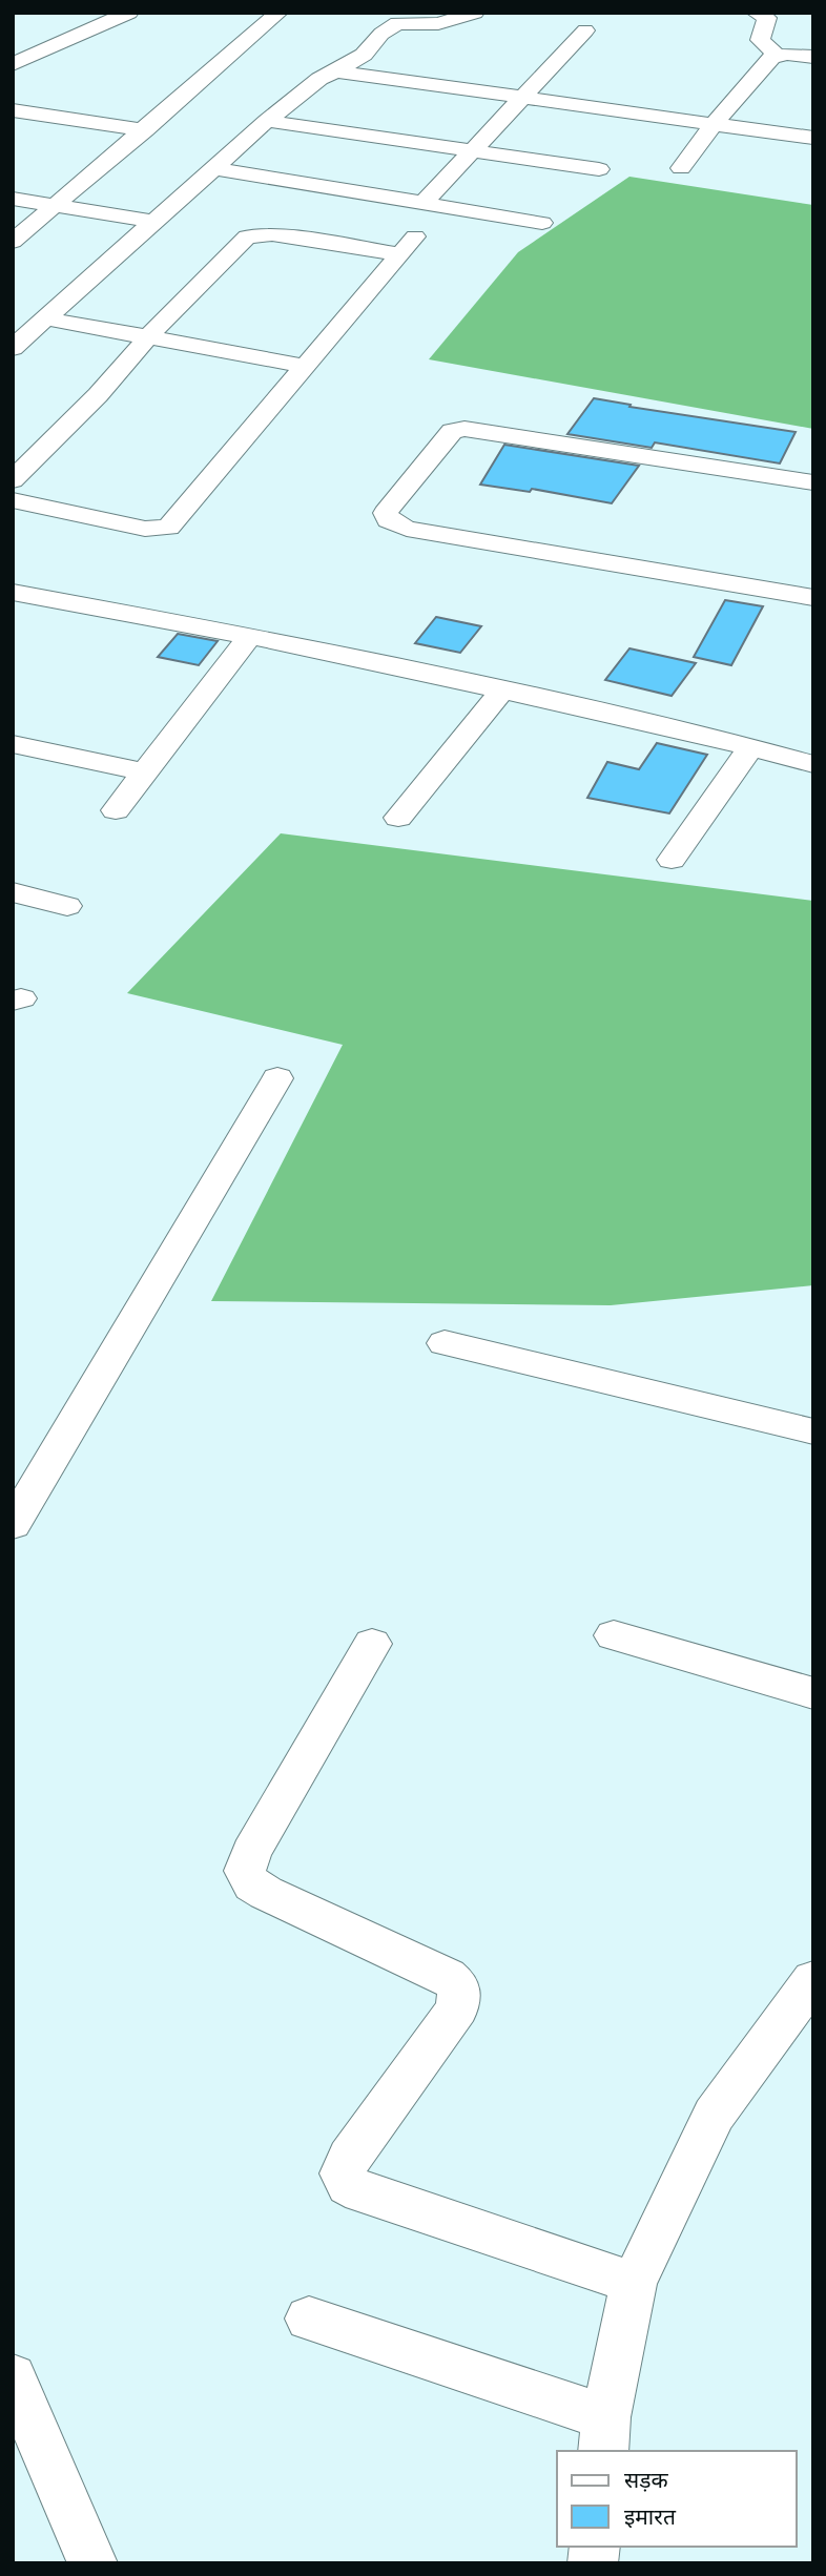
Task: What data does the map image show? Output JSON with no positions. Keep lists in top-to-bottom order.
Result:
{
  "legend": ["सड़क", "इमारत"]
}
